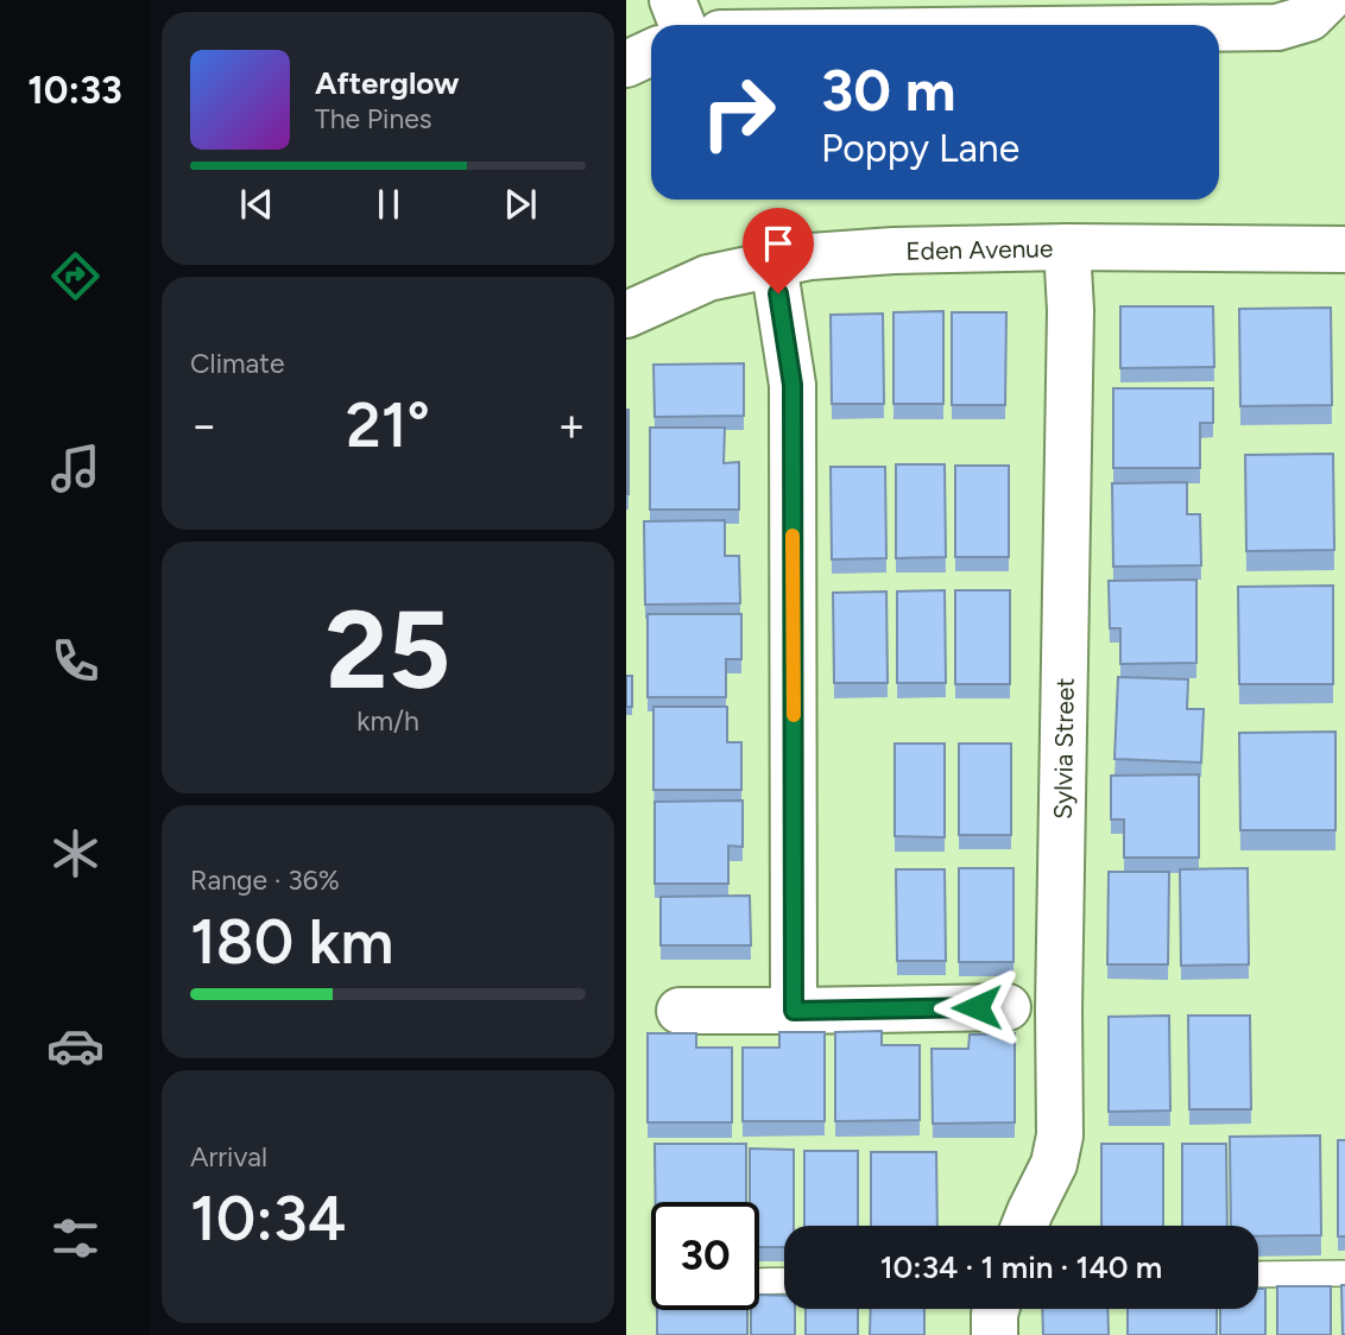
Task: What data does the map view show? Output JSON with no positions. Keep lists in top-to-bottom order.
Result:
{
  "streets": {
    "street": ["Eden Avenue", "Sylvia Street"]
  },
  "crossings": [
    ["Eden Avenue", "Sylvia Street"]
  ],
  "page": {
    "tabs": "10:33",
    "turn": ["30 m", "Poppy Lane"],
    "song": ["Afterglow", "The Pines"],
    "tile": [
      "Climate",
      ["25", "km/h"],
      ["Range · 36%", "180 km"],
      ["Arrival", "10:34"]
    ],
    "heat": ["−", "21°", "+"],
    "limit": "30",
    "trip": "10:34 · 1 min · 140 m"
  }
}
